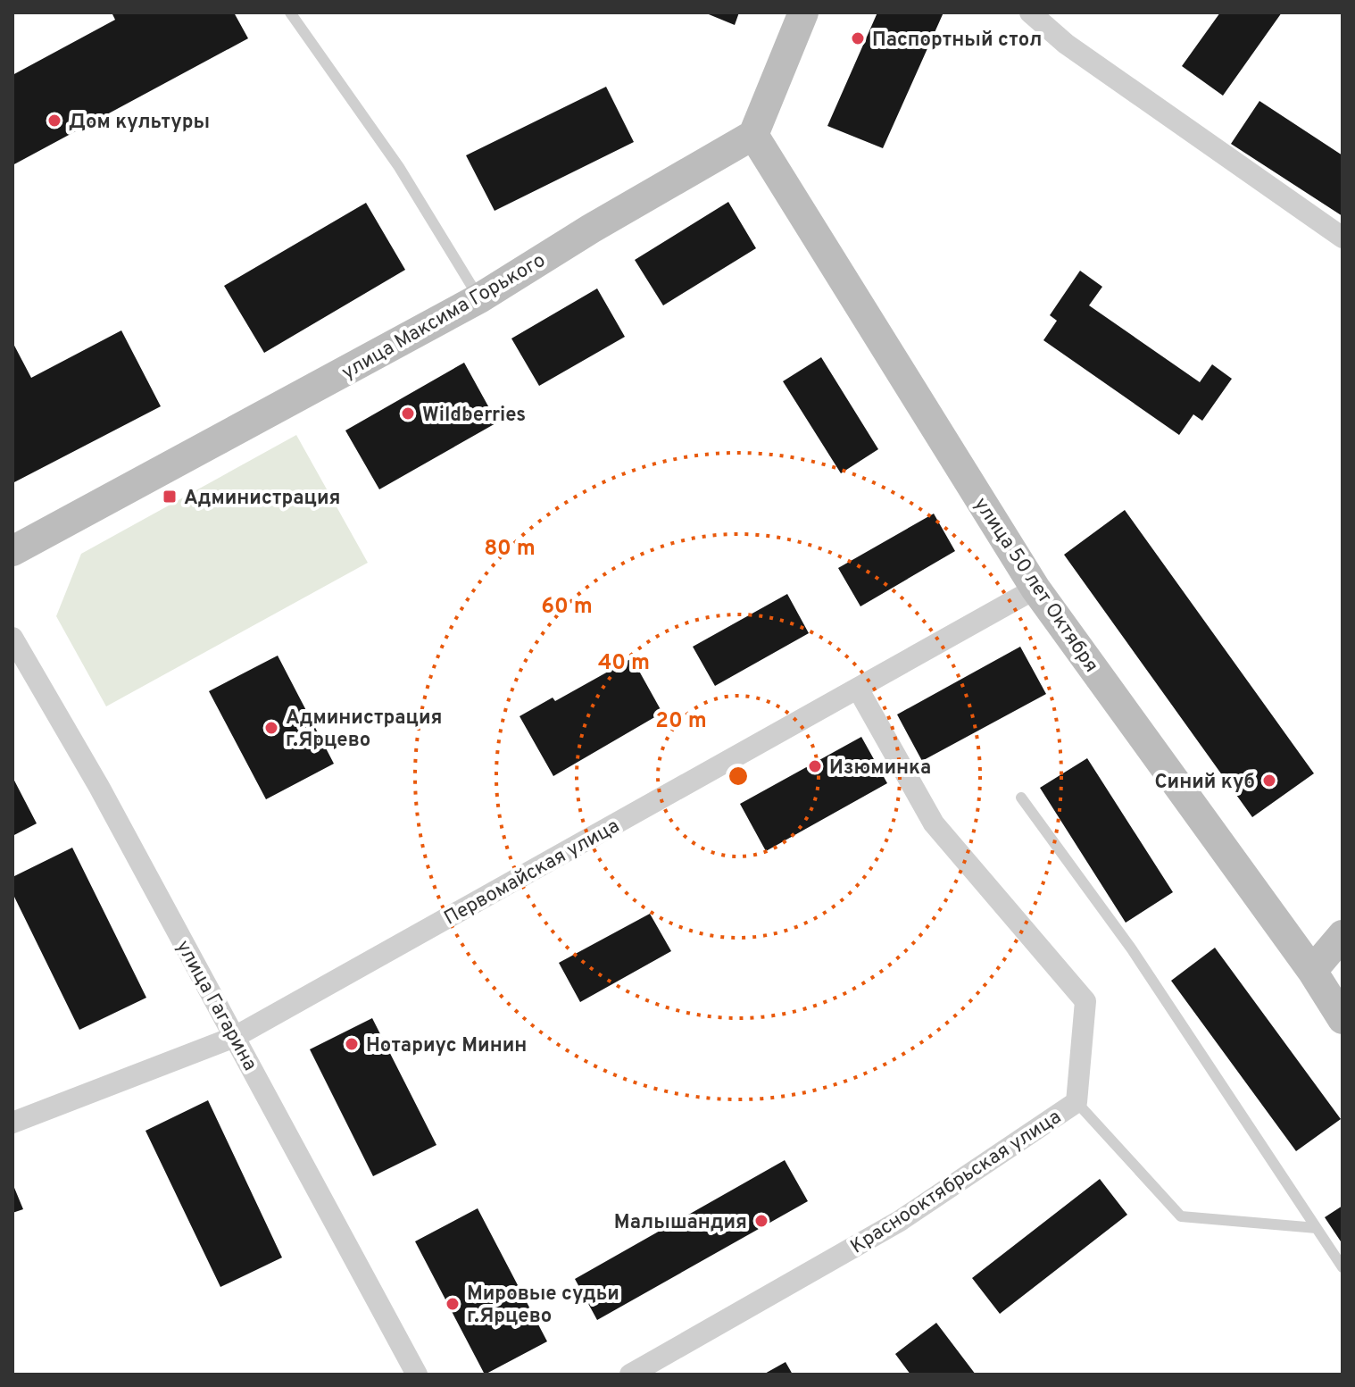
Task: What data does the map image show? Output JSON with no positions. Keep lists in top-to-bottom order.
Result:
{
  "streets": {
    "street": [
      "улица Максима Горького",
      "улица 50 лет Октября",
      "Первомайская улица",
      "улица Гагарина",
      "Краснооктябрьская улица"
    ]
  },
  "crossings": [
    ["улица Максима Горького", "улица 50 лет Октября"],
    ["улица 50 лет Октября", "Первомайская улица"],
    ["Первомайская улица", "улица Гагарина"],
    ["Первомайская улица", "Краснооктябрьская улица"]
  ],
  "places": {
    "other": [
      "Паспортный стол",
      "Дом культуры",
      "Wildberries",
      "Администрация г.Ярцево",
      "Изюминка",
      "Синий куб",
      "Нотариус Минин",
      "Малышандия",
      "Мировые судьи г.Ярцево"
    ],
    "transit": ["Администрация"]
  },
  "rings": [
    "80 m",
    "60 m",
    "40 m",
    "20 m"
  ]
}
